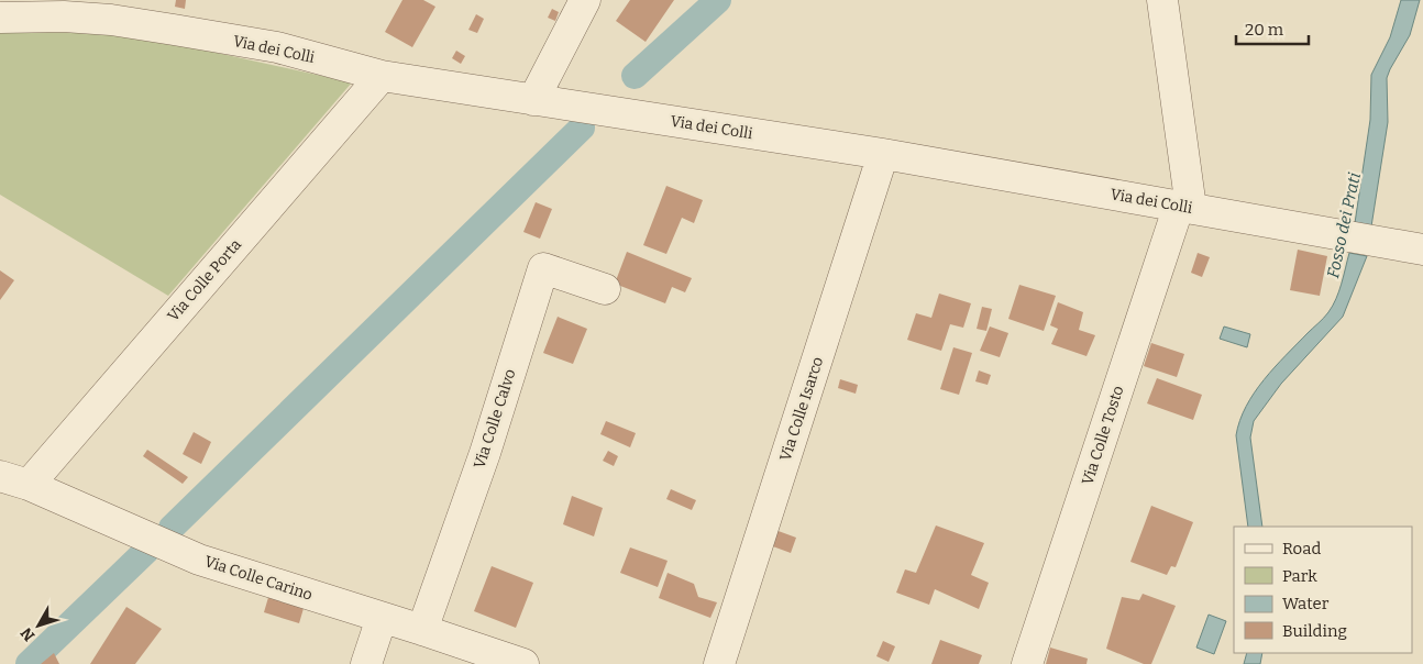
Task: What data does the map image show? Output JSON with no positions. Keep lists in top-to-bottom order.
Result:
{
  "streets": {
    "street": [
      "Via dei Colli",
      "Via Colle Porta",
      "Via Colle Isarco",
      "Via Colle Calvo",
      "Via Colle Tosto",
      "Via Colle Carino"
    ]
  },
  "crossings": [
    ["Via dei Colli", "Via Colle Porta"],
    ["Via dei Colli", "Via Colle Isarco"],
    ["Via dei Colli", "Via Colle Tosto"],
    ["Via Colle Porta", "Via Colle Carino"],
    ["Via Colle Calvo", "Via Colle Carino"]
  ],
  "water": ["Fosso dei Prati"],
  "legend": [
    "Road",
    "Park",
    "Water",
    "Building"
  ],
  "scale_bar": "20 m",
  "north": "bottom left"
}
